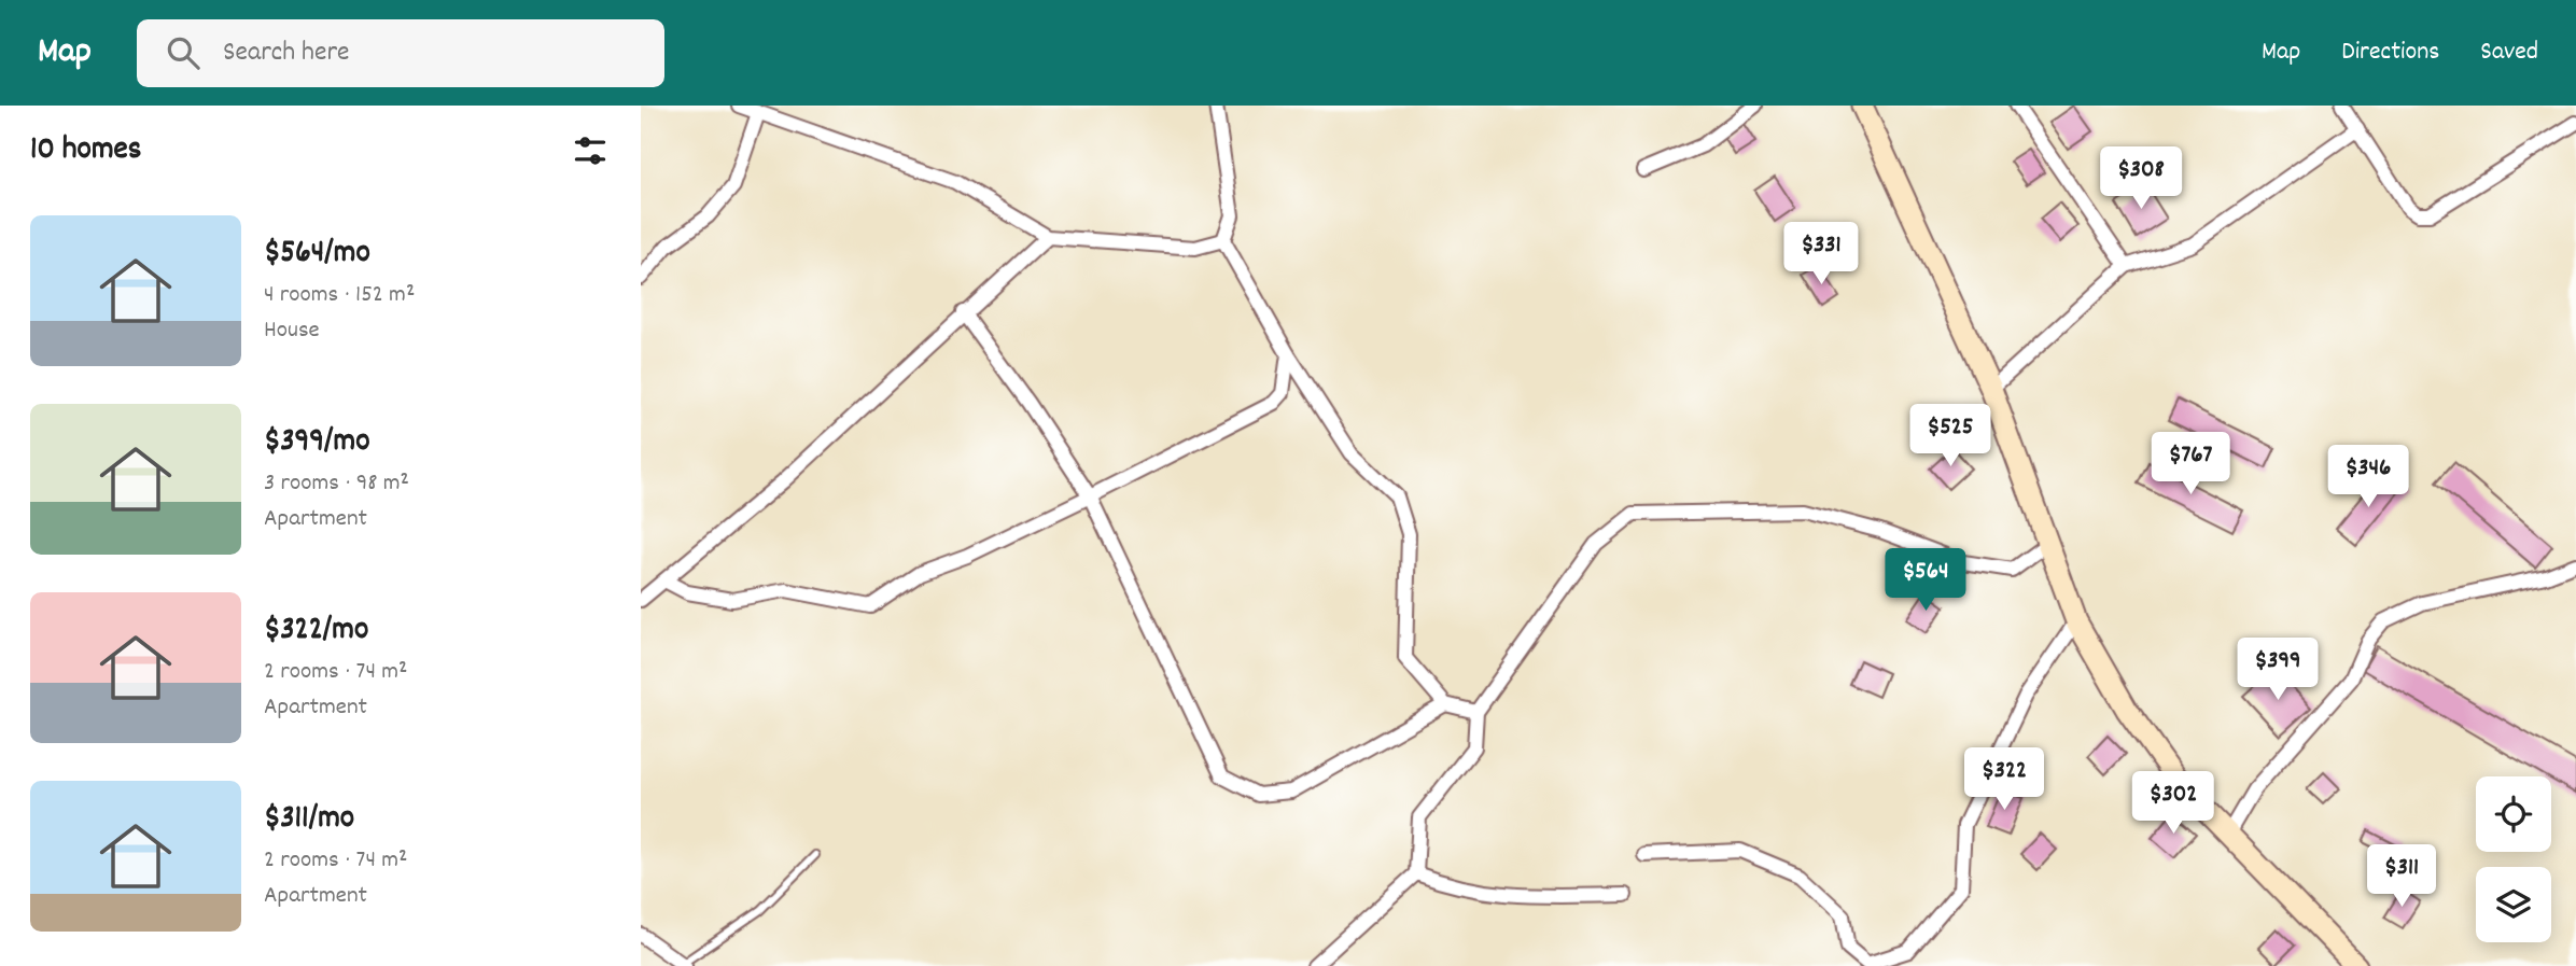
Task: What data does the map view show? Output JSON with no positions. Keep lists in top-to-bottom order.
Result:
{
  "page": {
    "header": "Map",
    "search": "Search here",
    "nav": ["Map", "Directions", "Saved"],
    "heading": "10 homes",
    "price": [
      "$308",
      "$331",
      "$525",
      "$767",
      "$346",
      "$564",
      "$399",
      "$322",
      "$302",
      "$311"
    ],
    "list": [
      {
        "name": "$564/mo",
        "note": "4 rooms · 152 m² · House"
      },
      {
        "name": "$399/mo",
        "note": "3 rooms · 98 m² · Apartment"
      },
      {
        "name": "$322/mo",
        "note": "2 rooms · 74 m² · Apartment"
      },
      {
        "name": "$311/mo",
        "note": "2 rooms · 74 m² · Apartment"
      }
    ]
  }
}
